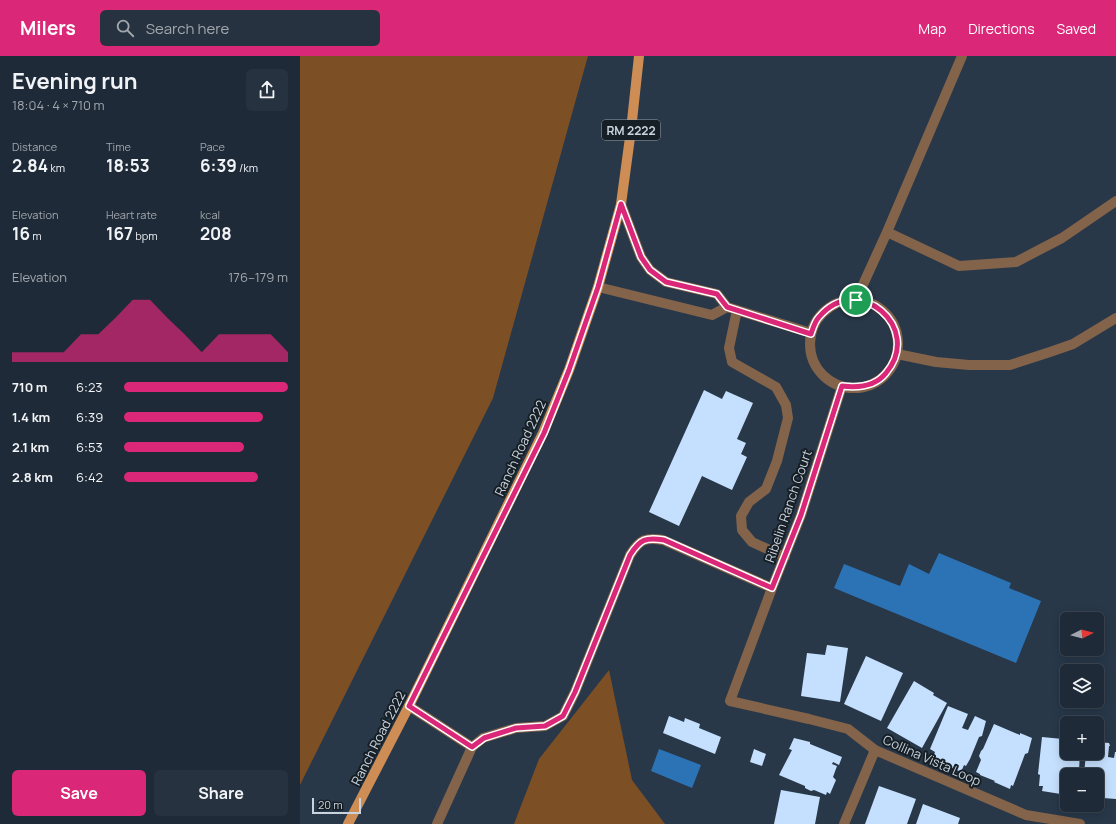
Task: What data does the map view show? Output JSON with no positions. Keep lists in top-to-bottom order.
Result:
{
  "streets": {
    "main road": ["RM 2222", "Ranch Road 2222"],
    "street": ["Ribelin Ranch Court", "Collina Vista Loop"]
  },
  "crossings": [
    ["Ribelin Ranch Court", "Collina Vista Loop"]
  ],
  "scale_bar": "20 m",
  "north": "right",
  "page": {
    "header": "Milers",
    "search": "Search here",
    "nav": ["Map", "Directions", "Saved"],
    "heading": ["Evening run", "18:04 · 4 × 710 m"],
    "stats": [
      ["Distance", "2.84 km"],
      ["Time", "18:53"],
      ["Pace", "6:39 /km"],
      ["Elevation", "16 m"],
      ["Heart rate", "167 bpm"],
      ["kcal", "208"]
    ],
    "chart": ["Elevation", "176–179 m"],
    "list": [
      {
        "name": "710 m",
        "note": "6:23"
      },
      {
        "name": "1.4 km",
        "note": "6:39"
      },
      {
        "name": "2.1 km",
        "note": "6:53"
      },
      {
        "name": "2.8 km",
        "note": "6:42"
      }
    ],
    "map_buttons": ["+", "−"],
    "buttons": ["Save", "Share"],
    "scale": "20 m"
  }
}
